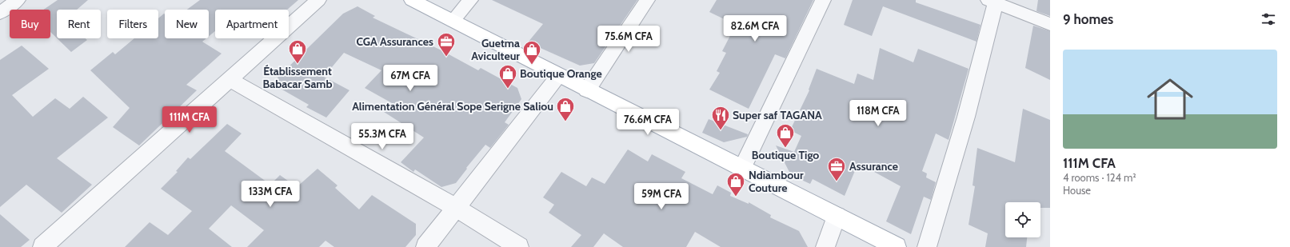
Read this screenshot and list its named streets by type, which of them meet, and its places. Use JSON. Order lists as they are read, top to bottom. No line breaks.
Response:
{"places":{"office":["CGA Assurances","Assurance"],"shop":["Établissement Babacar Samb","Guetma Aviculteur","Boutique Orange","Alimentation Général Sope Serigne Saliou","Boutique Tigo","Ndiambour Couture"],"restaurant":["Super saf TAGANA"]},"page":{"heading":"9 homes","chip":["Buy","Rent","Filters","New","Apartment"],"price":["82.6M CFA","75.6M CFA","67M CFA","118M CFA","111M CFA","76.6M CFA","55.3M CFA","133M CFA","59M CFA"],"list":[{"name":"111M CFA","note":"4 rooms · 124 m² · House"}]}}
